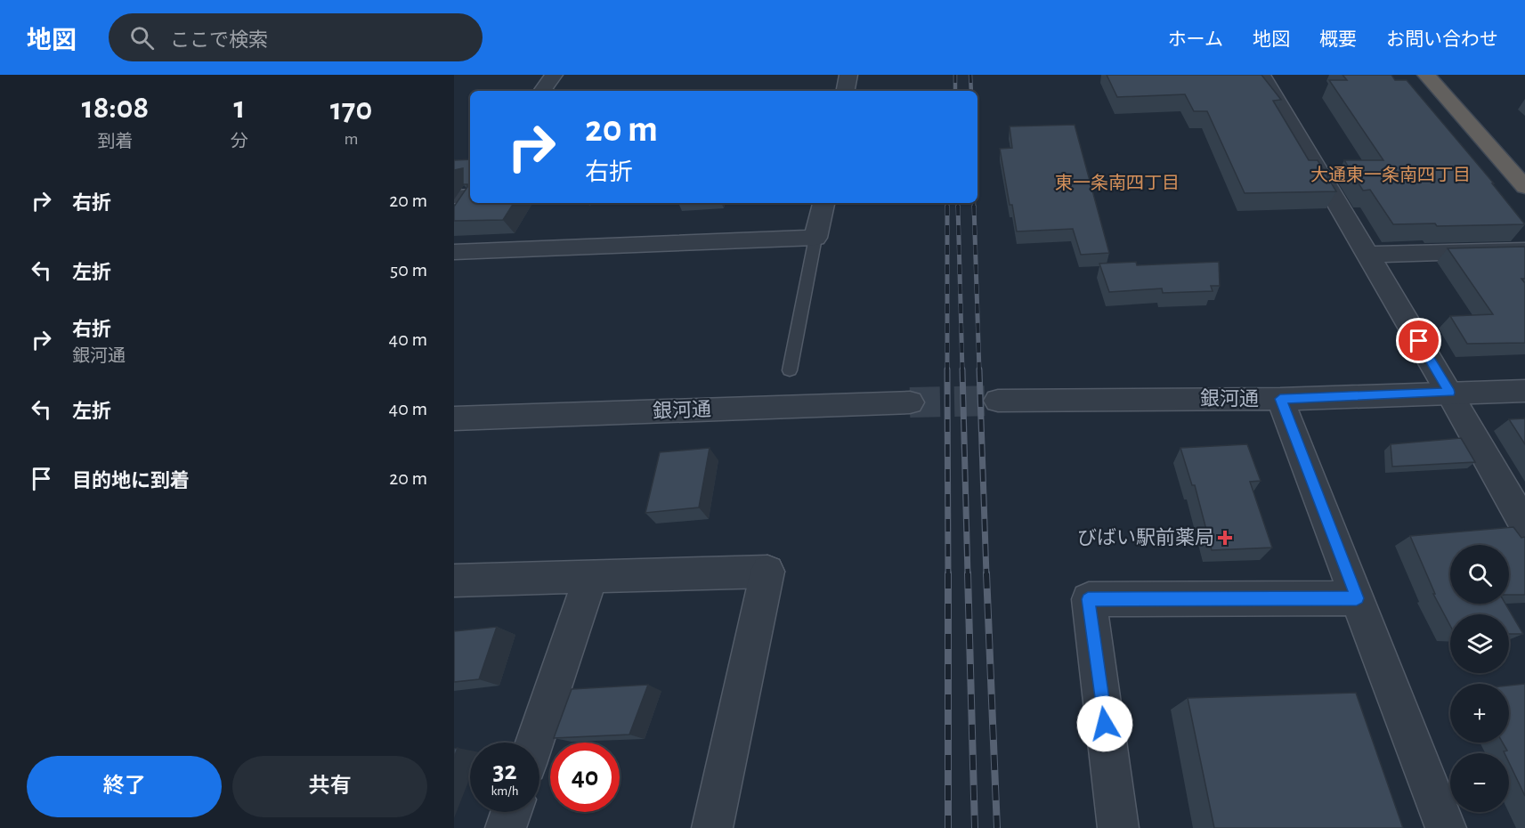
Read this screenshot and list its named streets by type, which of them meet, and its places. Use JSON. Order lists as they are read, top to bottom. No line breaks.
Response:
{"streets":{"street":["銀河通"]},"districts":["大通東一条南四丁目","東一条南四丁目"],"places":{"health":["びばい駅前薬局"]},"page":{"header":"地図","search":"ここで検索","nav":["ホーム","地図","概要","お問い合わせ"],"eta":["18:08","到着","1","分","170","m"],"turn":["20 m","右折"],"list":[{"name":"右折","value":"20 m"},{"name":"左折","value":"50 m"},{"name":"右折","note":"銀河通","value":"40 m"},{"name":"左折","value":"40 m"},{"name":"目的地に到着","value":"20 m"}],"map_buttons":["+","−"],"speed":"32 km/h","limit":"40","buttons":["終了","共有"]}}
